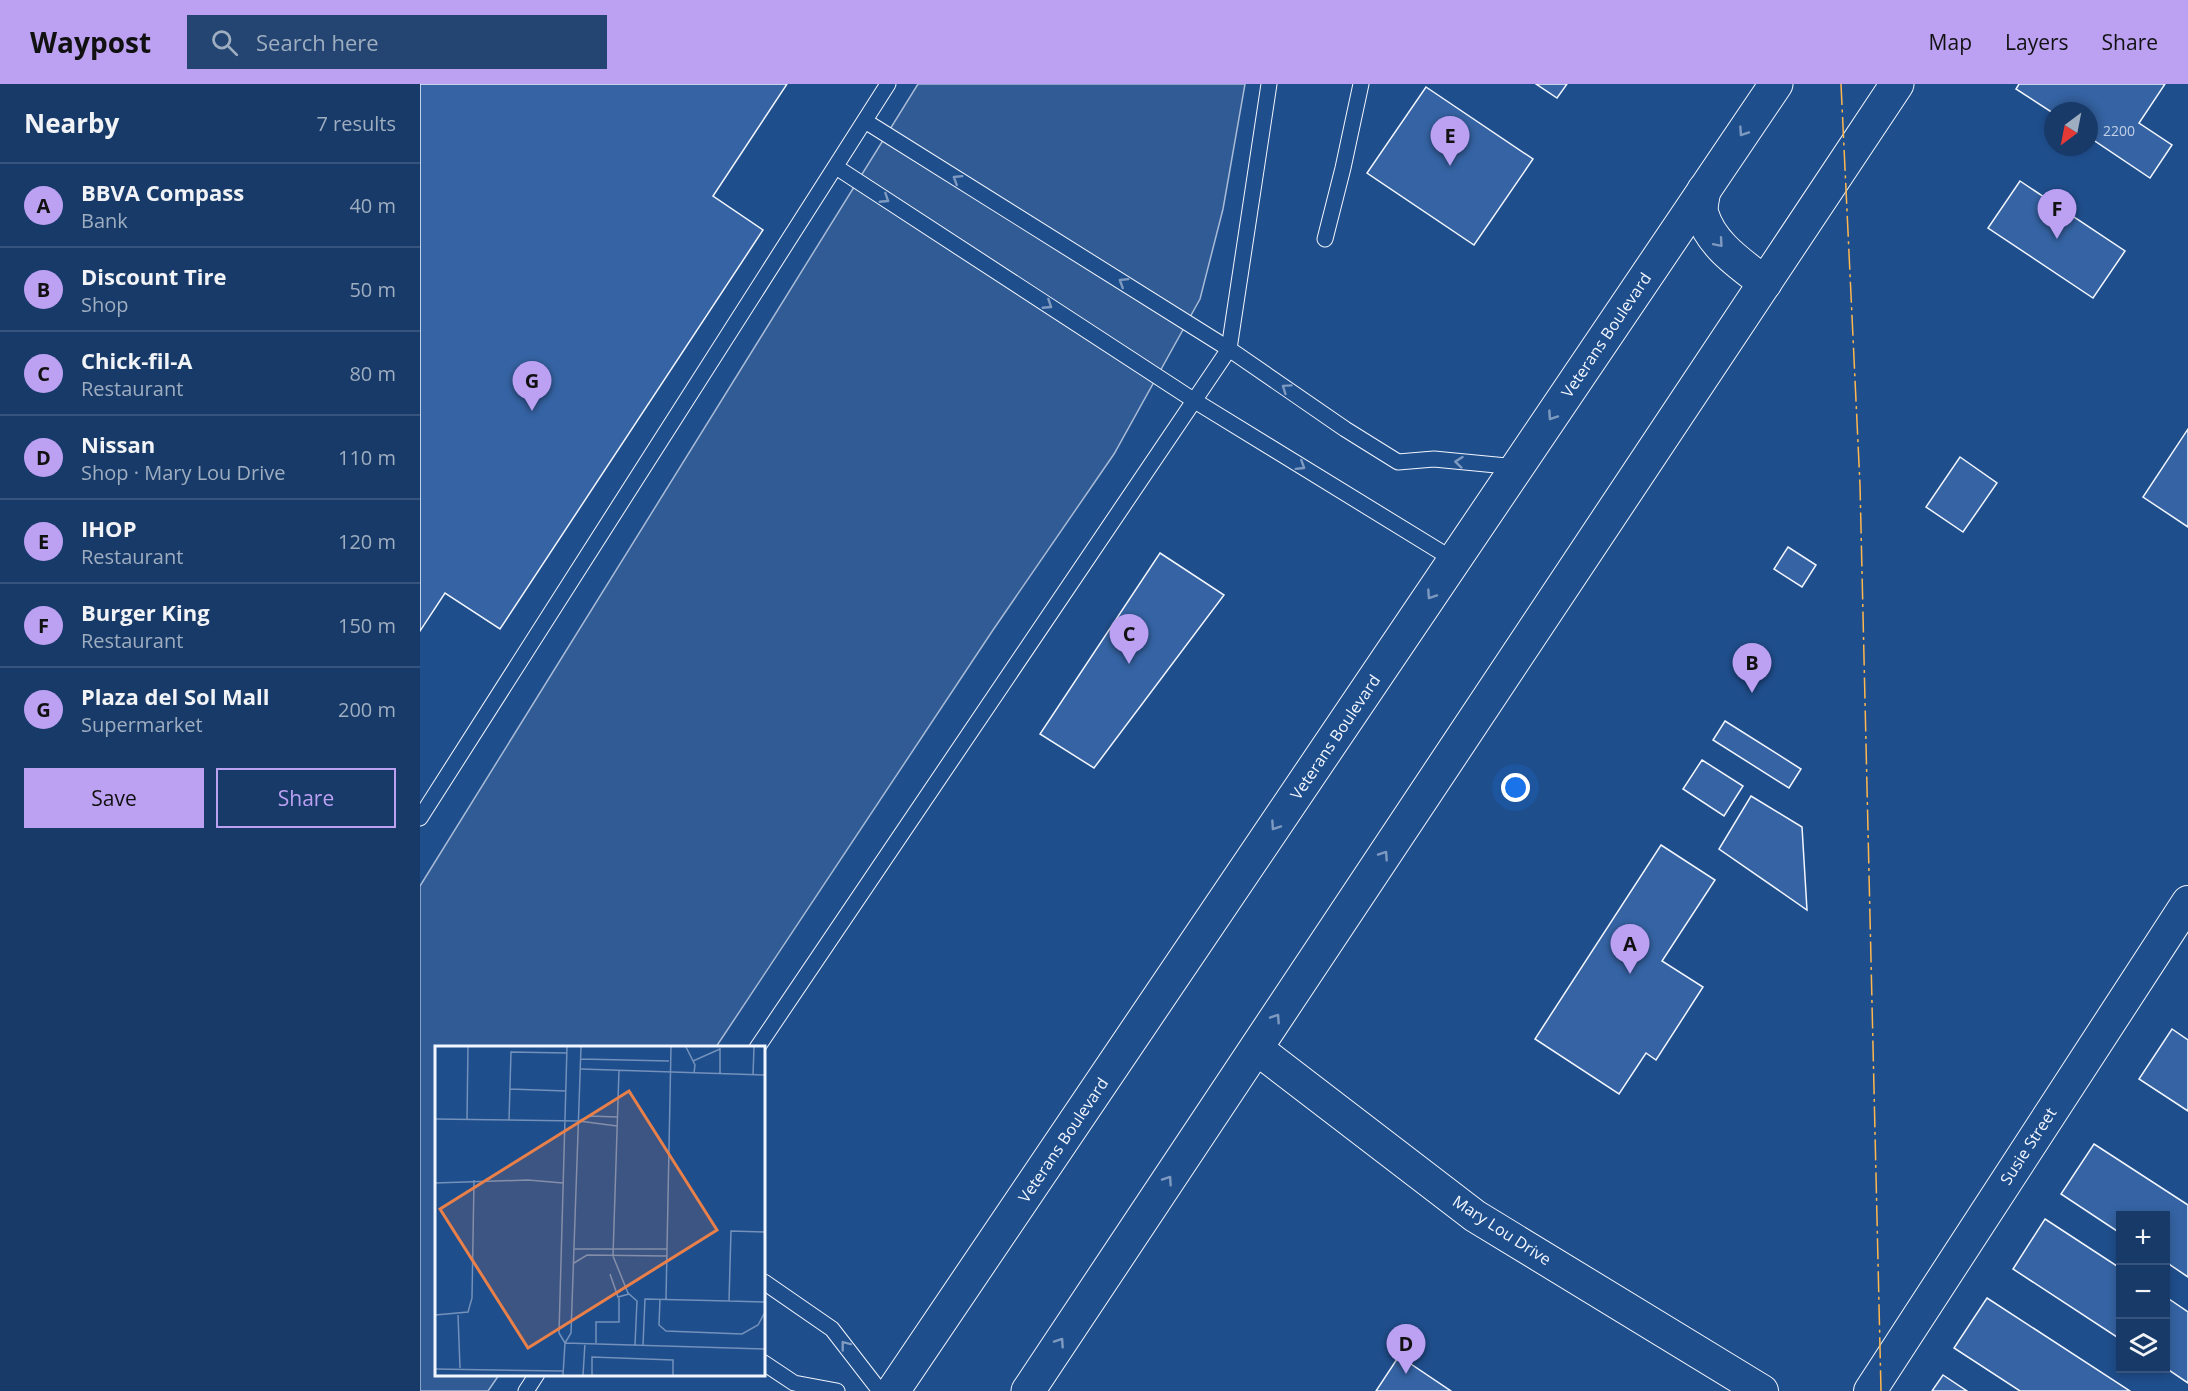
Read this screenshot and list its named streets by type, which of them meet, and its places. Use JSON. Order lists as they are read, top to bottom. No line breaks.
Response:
{"streets":{"main road":["Veterans Boulevard"],"street":["Susie Street","Mary Lou Drive"]},"house_numbers":["2200"],"north":"bottom left","page":{"header":"Waypost","search":"Search here","nav":["Map","Layers","Share"],"heading":["Nearby","7 results"],"pins":["E","F","G","C","B","A","D"],"list":[{"mark":"A","name":"BBVA Compass","note":"Bank","value":"40 m"},{"mark":"B","name":"Discount Tire","note":"Shop","value":"50 m"},{"mark":"C","name":"Chick-fil-A","note":"Restaurant","value":"80 m"},{"mark":"D","name":"Nissan","note":"Shop · Mary Lou Drive","value":"110 m"},{"mark":"E","name":"IHOP","note":"Restaurant","value":"120 m"},{"mark":"F","name":"Burger King","note":"Restaurant","value":"150 m"},{"mark":"G","name":"Plaza del Sol Mall","note":"Supermarket","value":"200 m"}],"buttons":["Save","Share"],"map_buttons":["+","−"]}}
